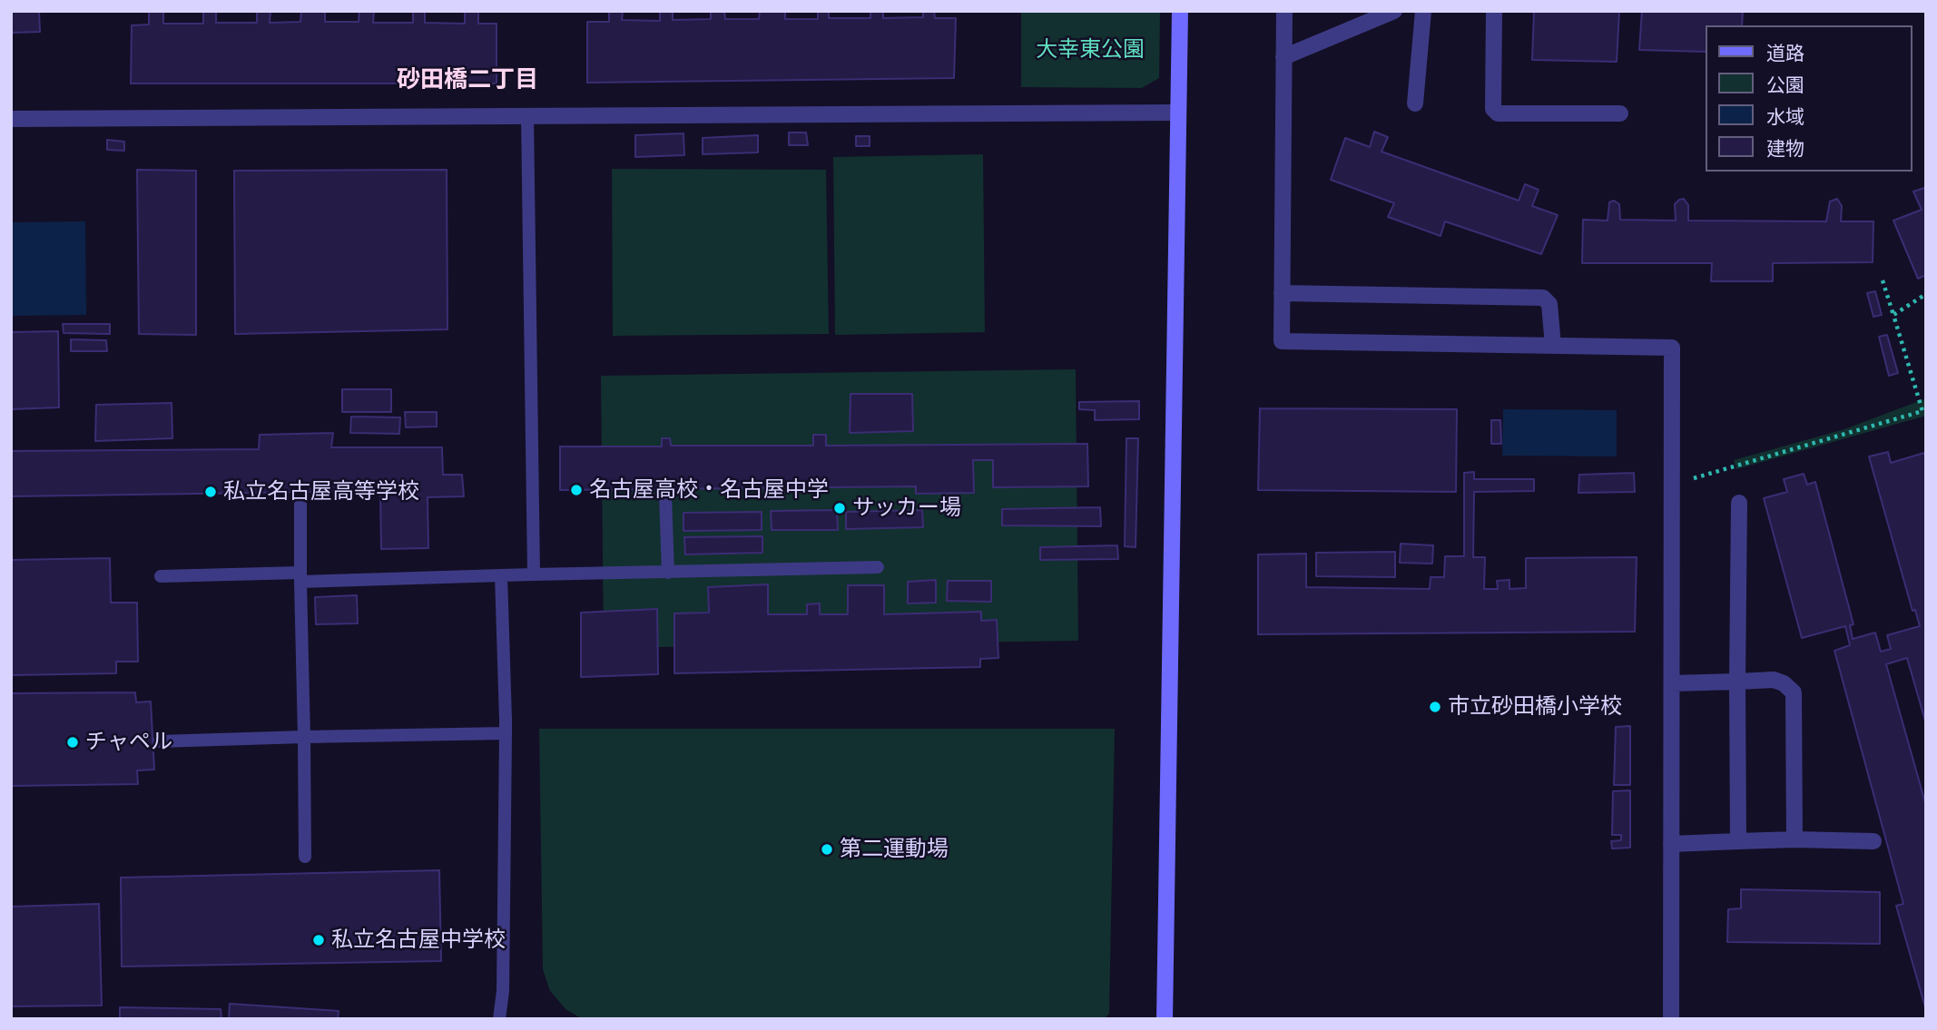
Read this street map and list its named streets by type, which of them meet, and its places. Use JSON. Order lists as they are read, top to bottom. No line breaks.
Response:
{"districts":["砂田橋二丁目"],"parks":["大幸東公園"],"places":["名古屋高校・名古屋中学","私立名古屋高等学校","サッカー場","市立砂田橋小学校","チャペル","第二運動場","私立名古屋中学校"],"legend":["道路","公園","水域","建物"]}
